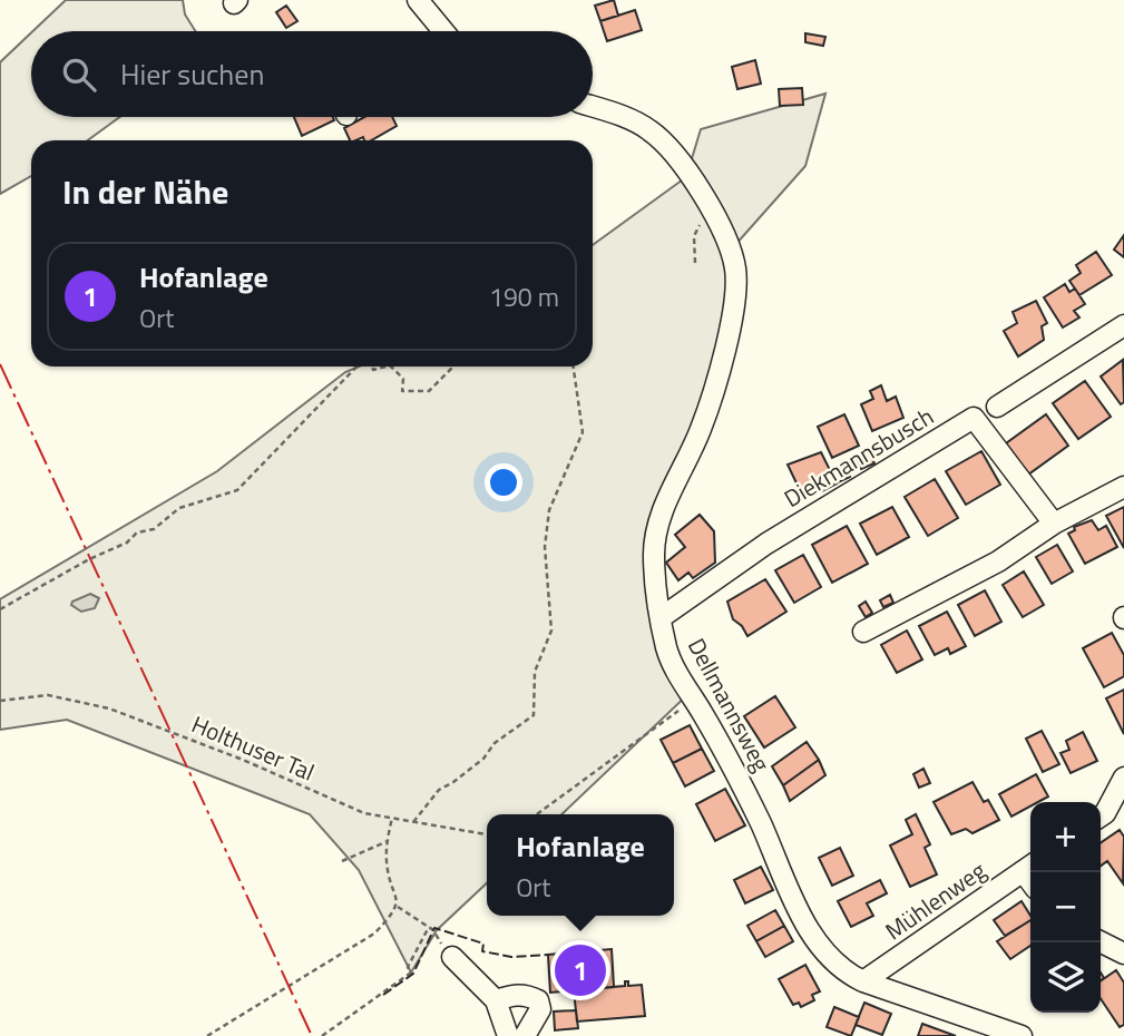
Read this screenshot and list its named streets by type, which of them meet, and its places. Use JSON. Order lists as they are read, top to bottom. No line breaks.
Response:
{"streets":{"street":["Diekmannsbusch","Dellmannsweg","Mühlenweg"],"path":["Holthuser Tal"]},"crossings":[["Diekmannsbusch","Dellmannsweg"],["Dellmannsweg","Mühlenweg"]],"page":{"search":"Hier suchen","heading":"In der Nähe","list":[{"mark":"1","name":"Hofanlage","note":"Ort","value":"190 m"}],"map_buttons":["+","−"],"popup":["Hofanlage","Ort"],"pins":"1"}}
